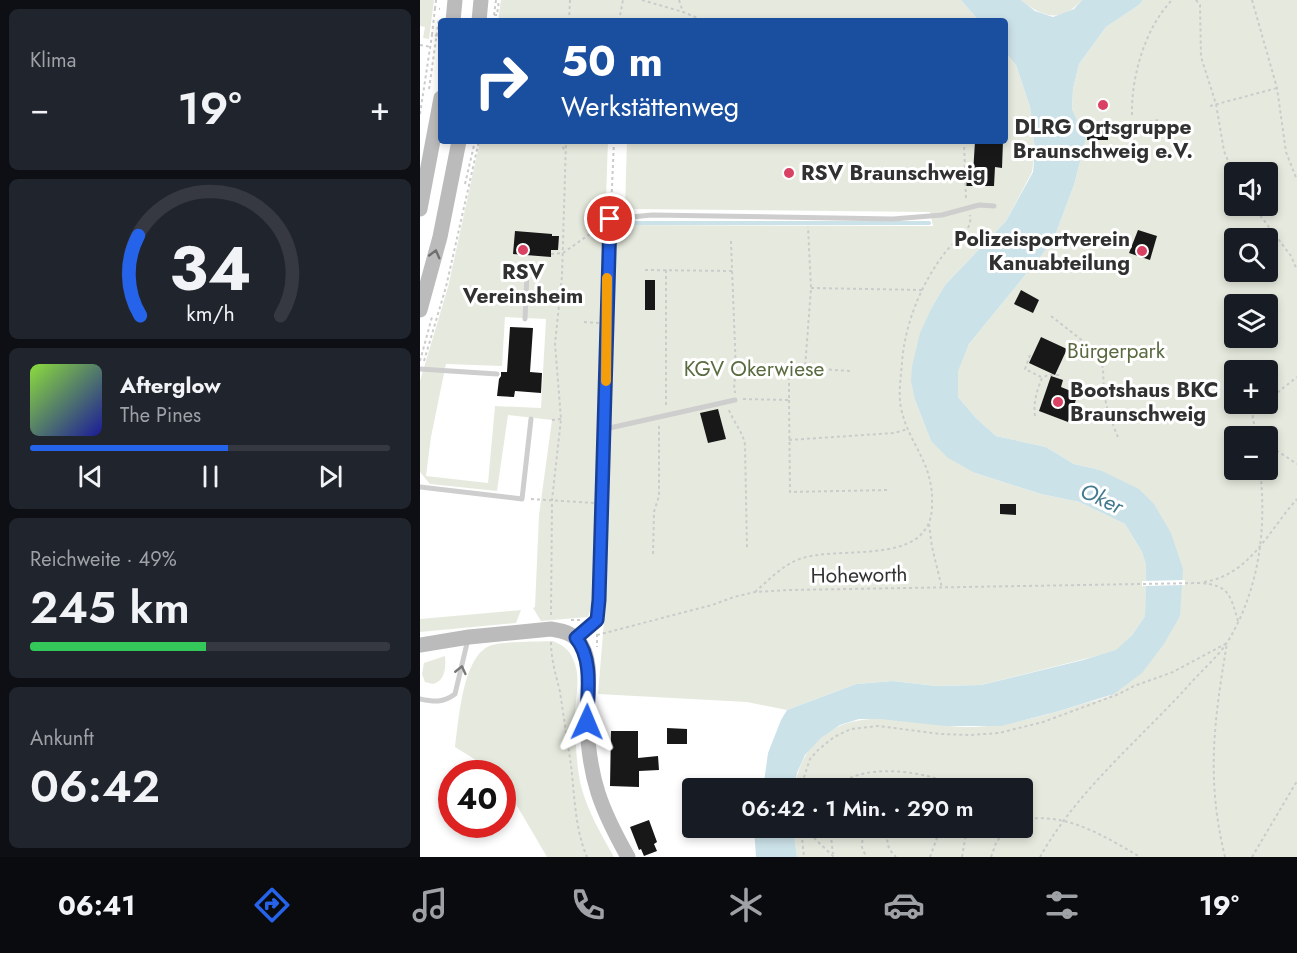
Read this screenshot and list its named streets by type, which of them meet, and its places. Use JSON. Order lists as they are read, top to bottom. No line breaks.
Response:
{"streets":{"path":["Hoheworth"]},"water":["Oker"],"parks":["Bürgerpark","KGV Okerwiese"],"places":["DLRG Ortsgruppe Braunschweig e.V.","RSV Braunschweig","RSV Vereinsheim","Polizeisportverein Kanuabteilung","Bootshaus BKC Braunschweig"],"page":{"tile":["Klima",["Reichweite · 49%","245 km"],["Ankunft","06:42"]],"turn":["50 m","Werkstättenweg"],"heat":["−","19°","+"],"map_buttons":["+","−"],"song":["Afterglow","The Pines"],"limit":"40","trip":"06:42 · 1 Min. · 290 m","tabs":["06:41","19°"],"gauge":["34","km/h"]}}
